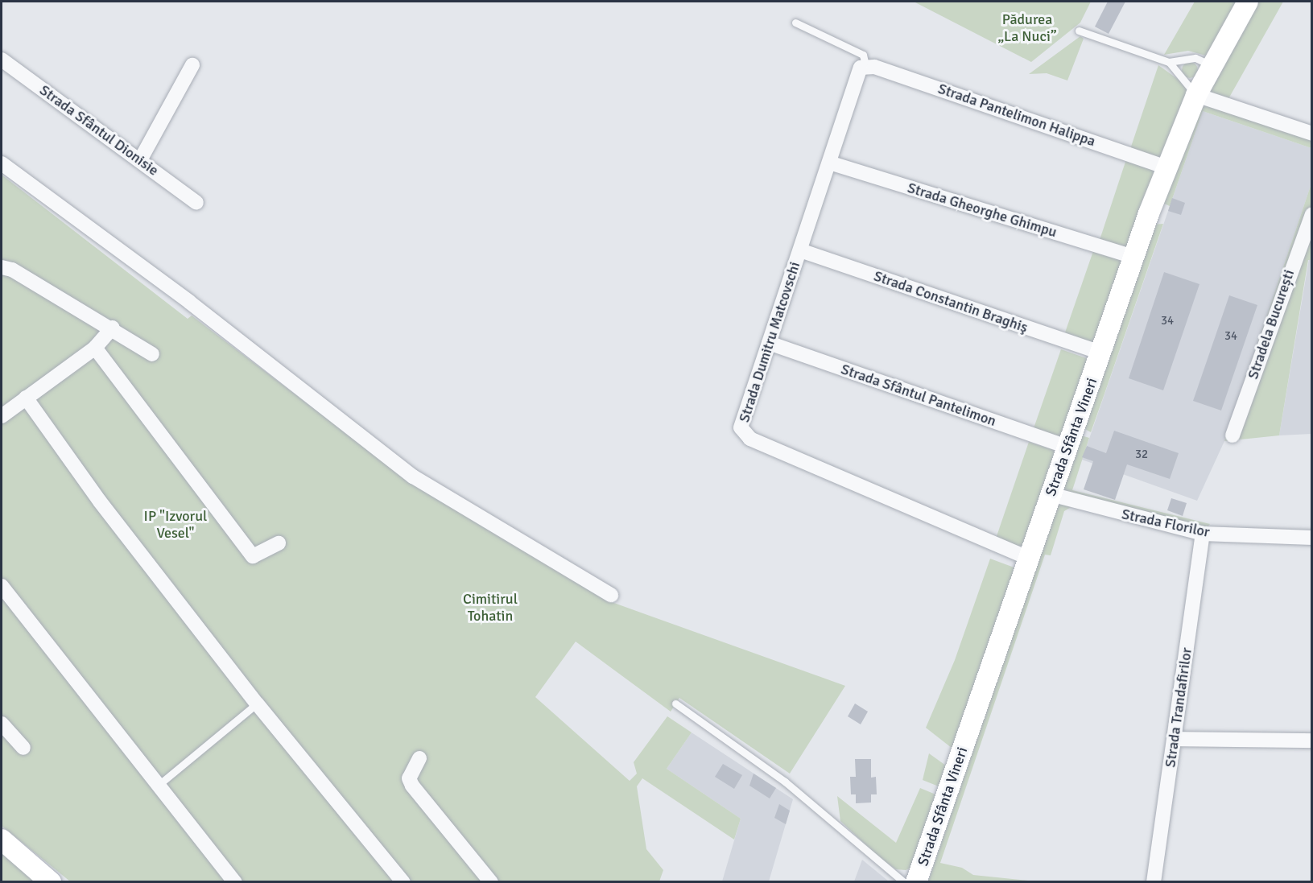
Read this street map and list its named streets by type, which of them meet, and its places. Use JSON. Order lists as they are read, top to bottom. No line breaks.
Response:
{"streets":{"street":["Strada Pantelimon Halippa","Strada Sfântul Dionisie","Strada Gheorghe Ghimpu","Strada Constantin Braghiş","Stradela București","Strada Dumitru Matcovschi","Strada Sfântul Pantelimon","Strada Sfânta Vineri","Strada Florilor","Strada Trandafirilor"]},"crossings":[["Strada Pantelimon Halippa","Strada Dumitru Matcovschi"],["Strada Pantelimon Halippa","Strada Sfânta Vineri"],["Strada Gheorghe Ghimpu","Strada Dumitru Matcovschi"],["Strada Gheorghe Ghimpu","Strada Sfânta Vineri"],["Strada Constantin Braghiş","Strada Dumitru Matcovschi"],["Strada Constantin Braghiş","Strada Sfânta Vineri"],["Strada Dumitru Matcovschi","Strada Sfântul Pantelimon"],["Strada Dumitru Matcovschi","Strada Sfânta Vineri"],["Strada Sfântul Pantelimon","Strada Sfânta Vineri"],["Strada Sfânta Vineri","Strada Florilor"],["Strada Florilor","Strada Trandafirilor"]],"parks":["Pădurea „La Nuci”","IP \"Izvorul Vesel\"","Cimitirul Tohatin"],"house_numbers":["34","34","32"]}
